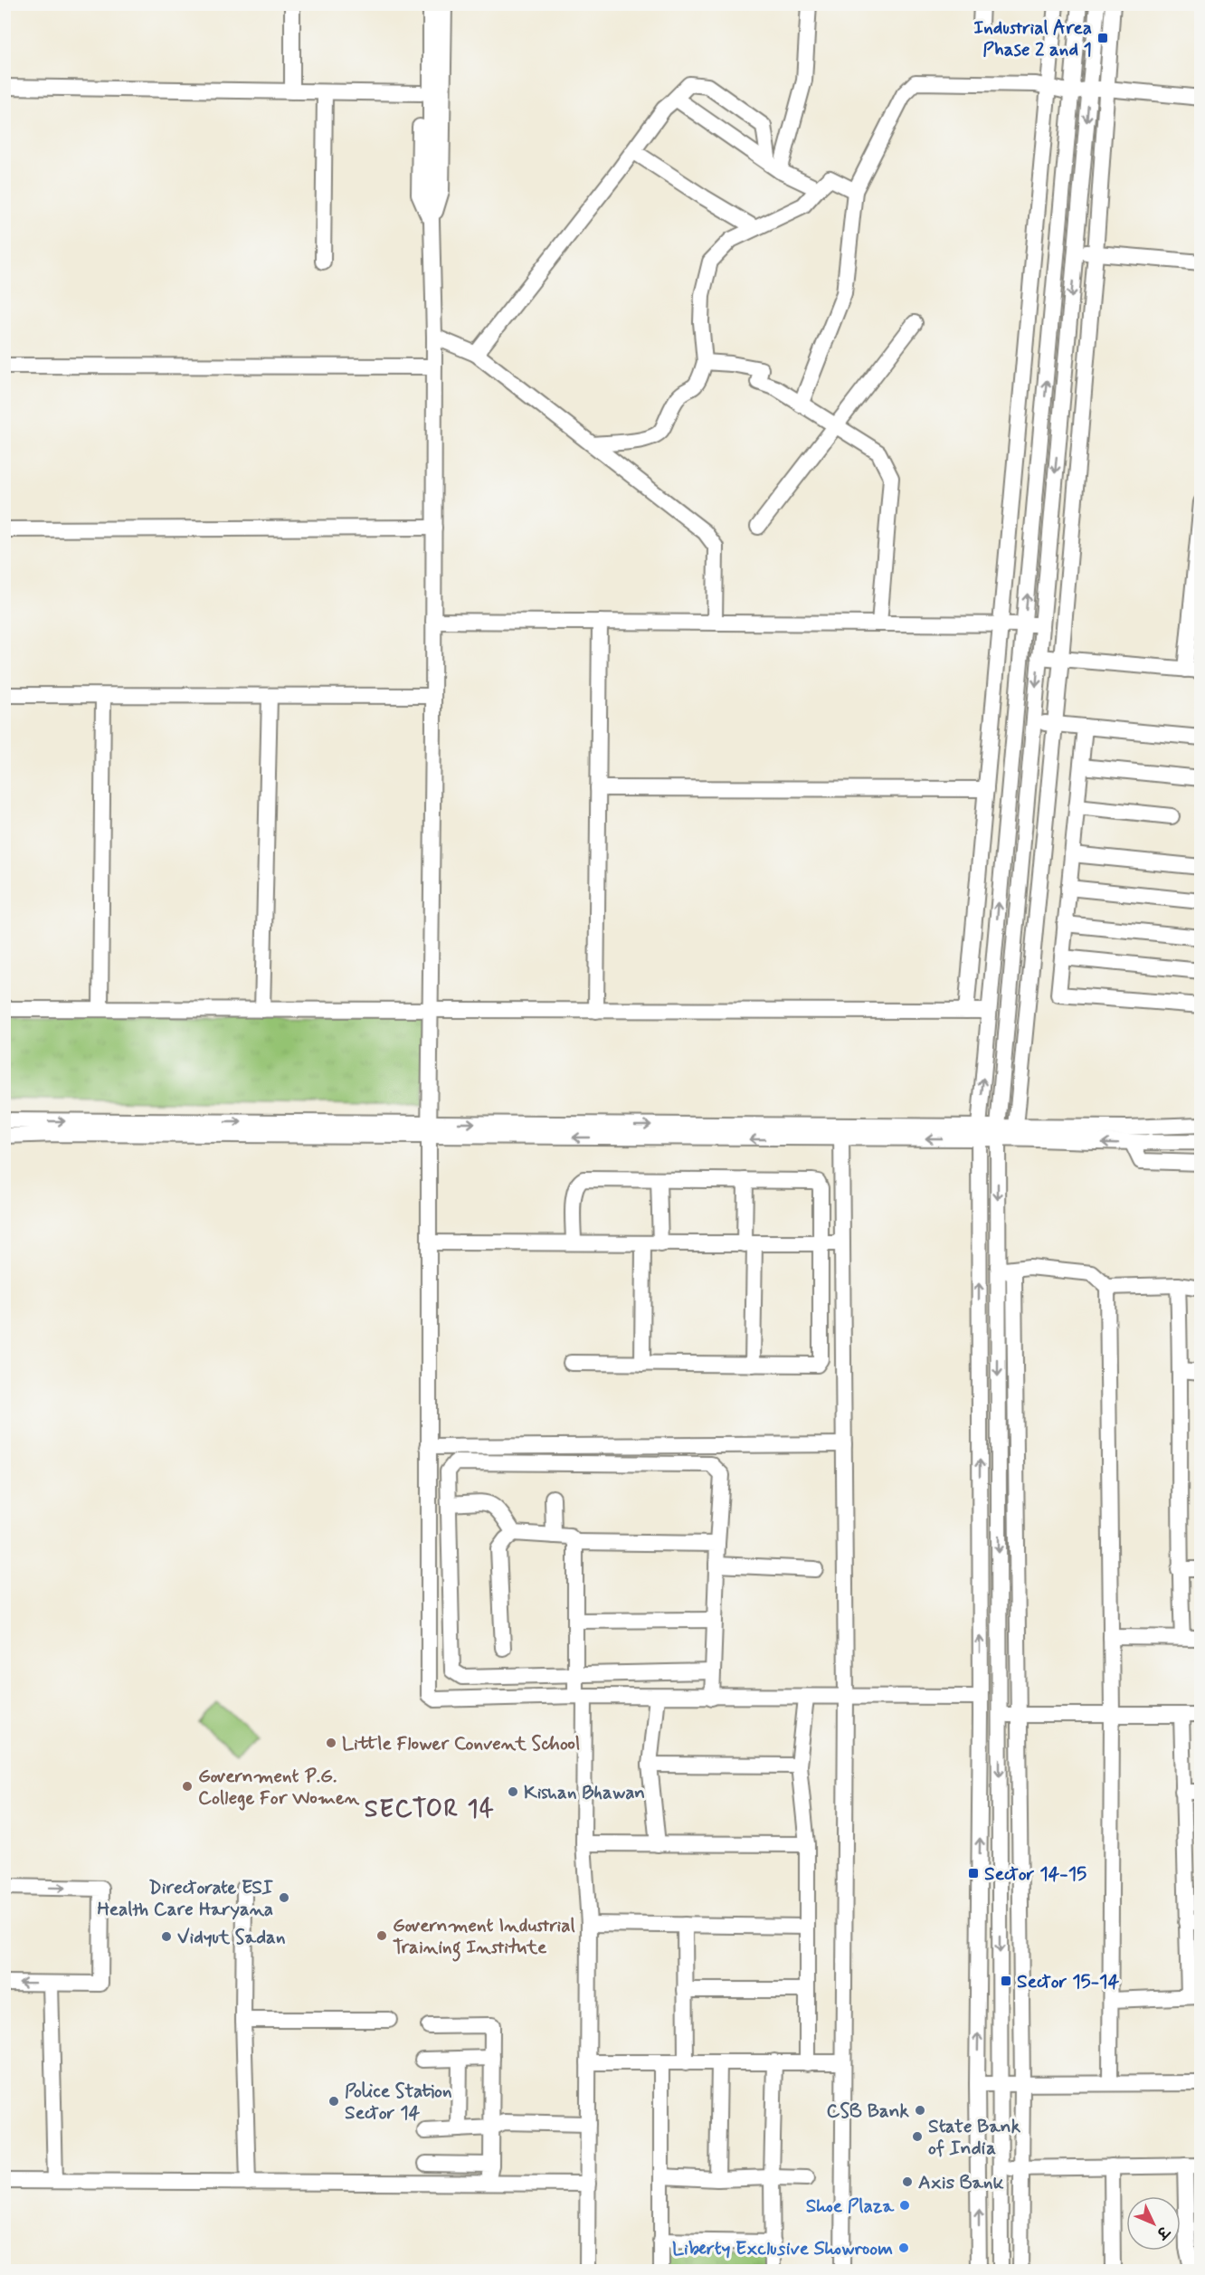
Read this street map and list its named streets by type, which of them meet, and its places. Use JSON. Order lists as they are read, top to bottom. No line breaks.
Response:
{"districts":["SECTOR 14"],"places":{"transit":["Industrial Area Phase 2 and 1","Sector 14-15","Sector 15-14"],"other":["Little Flower Convent School","Government P.G. College For Women","Kishan Bhawan","Directorate ESI Health Care Haryana","Government Industrial Training Institute","Vidyut Sadan","Police Station Sector 14","CSB Bank","State Bank of India","Axis Bank","Shoe Plaza","Liberty Exclusive Showroom"]},"north":"bottom right"}
